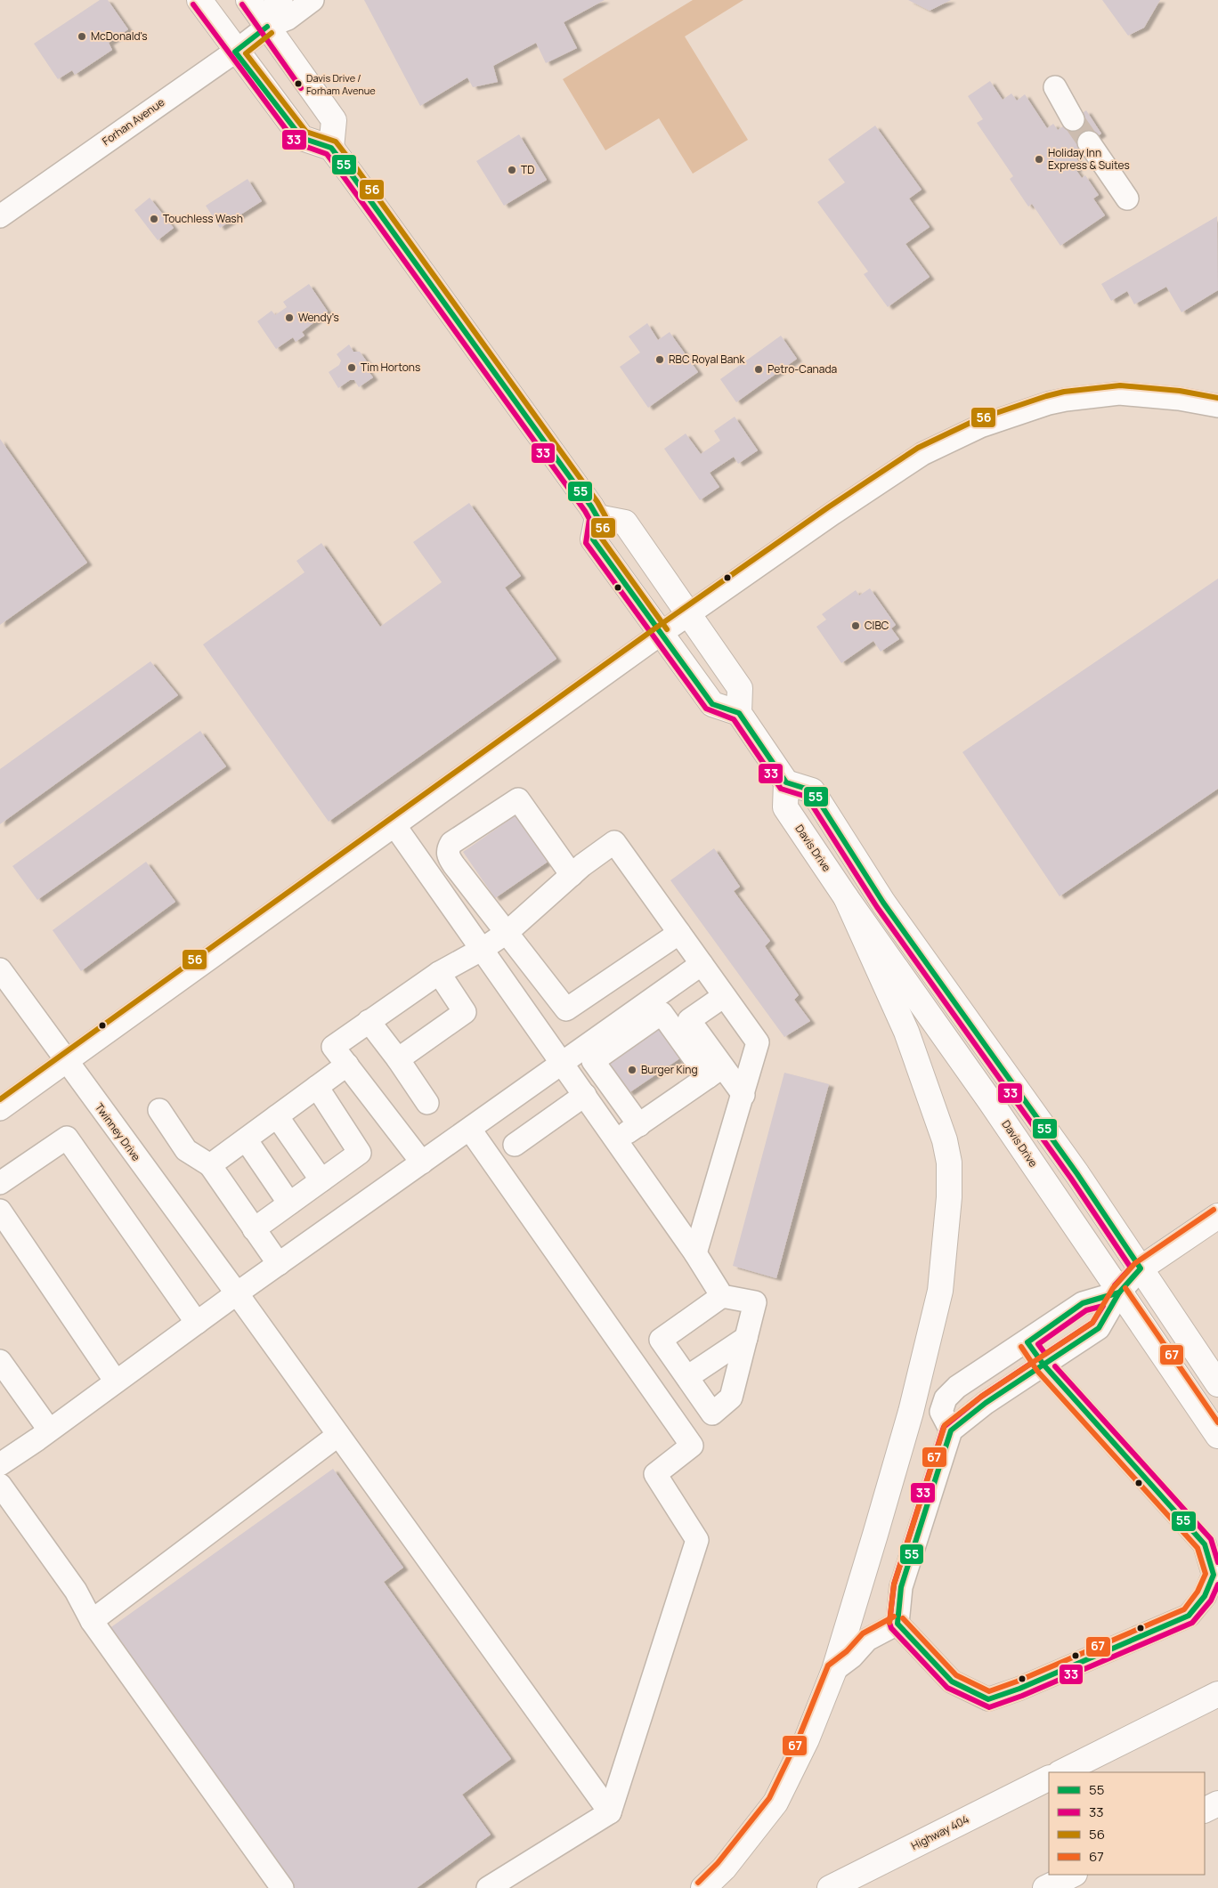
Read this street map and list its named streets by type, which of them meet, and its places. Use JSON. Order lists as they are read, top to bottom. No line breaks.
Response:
{"streets":{"main road":["Davis Drive","Highway 404"],"street":["Forhan Avenue","Twinney Drive"]},"places":["McDonald's","Davis Drive / Forham Avenue","Holiday Inn Express & Suites","TD","Touchless Wash","Wendy's","RBC Royal Bank","Tim Hortons","Petro-Canada","CIBC","Burger King"],"lines":["transit line 33","transit line 55","transit line 56","transit line 67"],"legend":["55","33","56","67"]}
